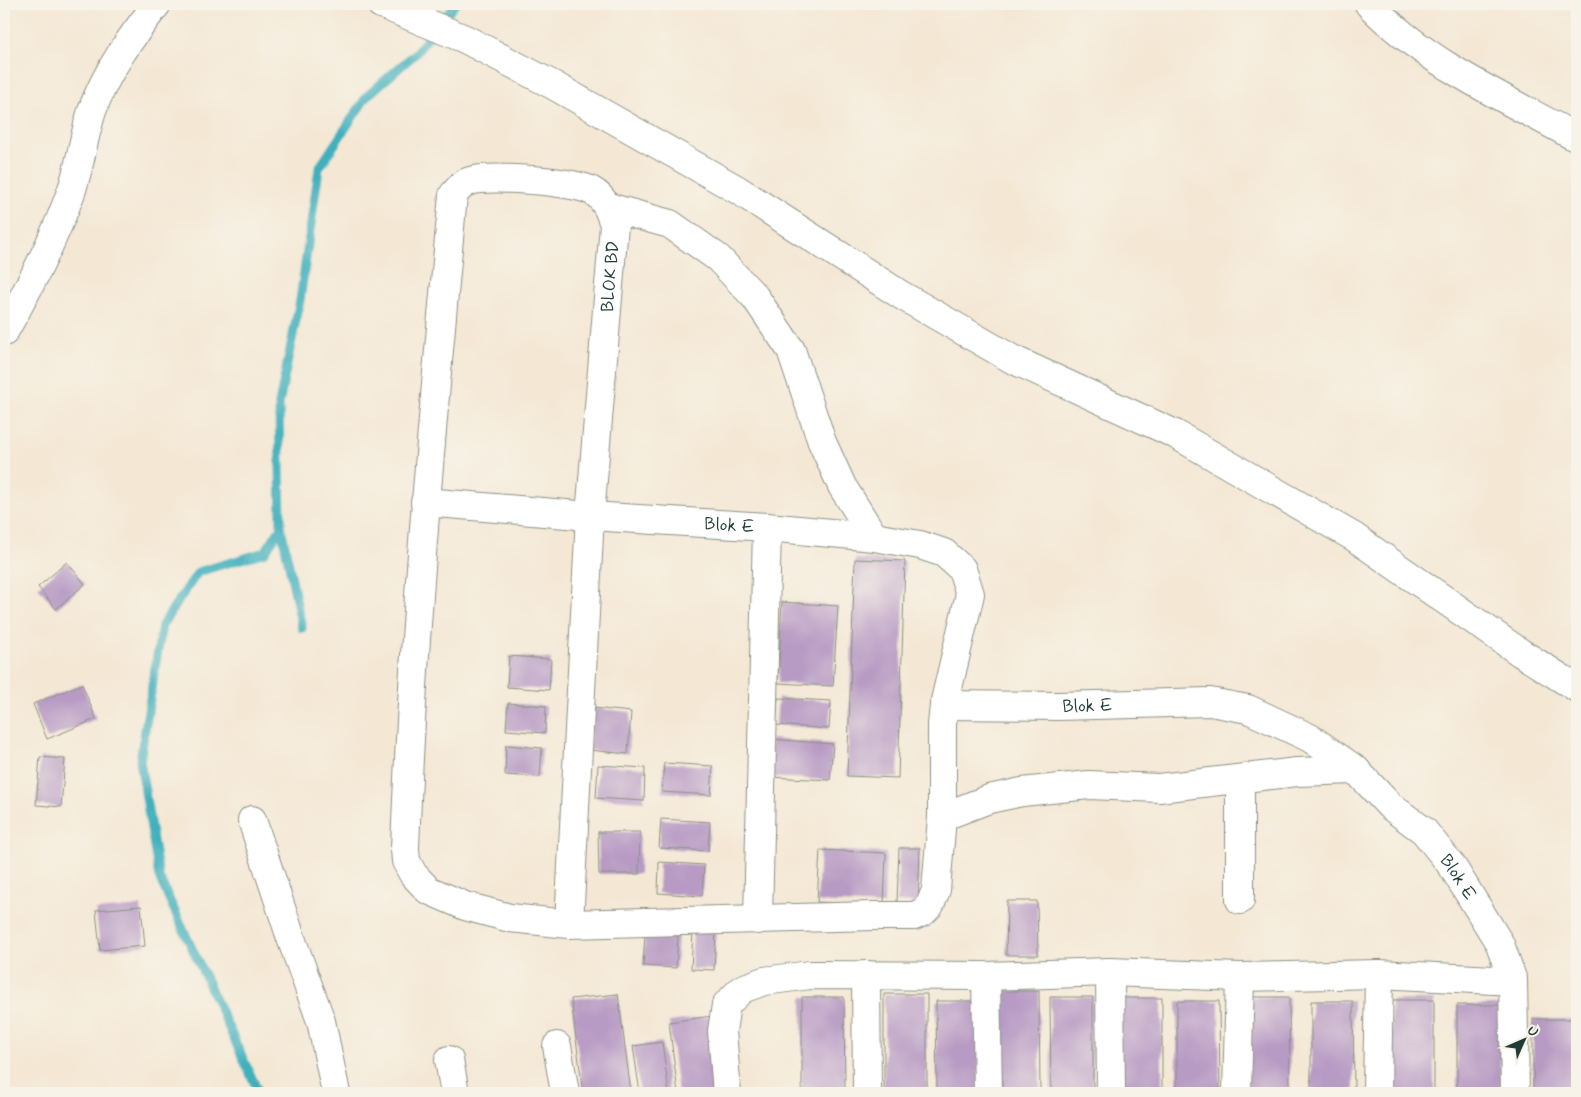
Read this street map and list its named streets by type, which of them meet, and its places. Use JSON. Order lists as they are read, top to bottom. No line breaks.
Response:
{"streets":{"street":["BLOK BD","Blok E"]},"crossings":[["BLOK BD","Blok E"]],"north":"top right"}
